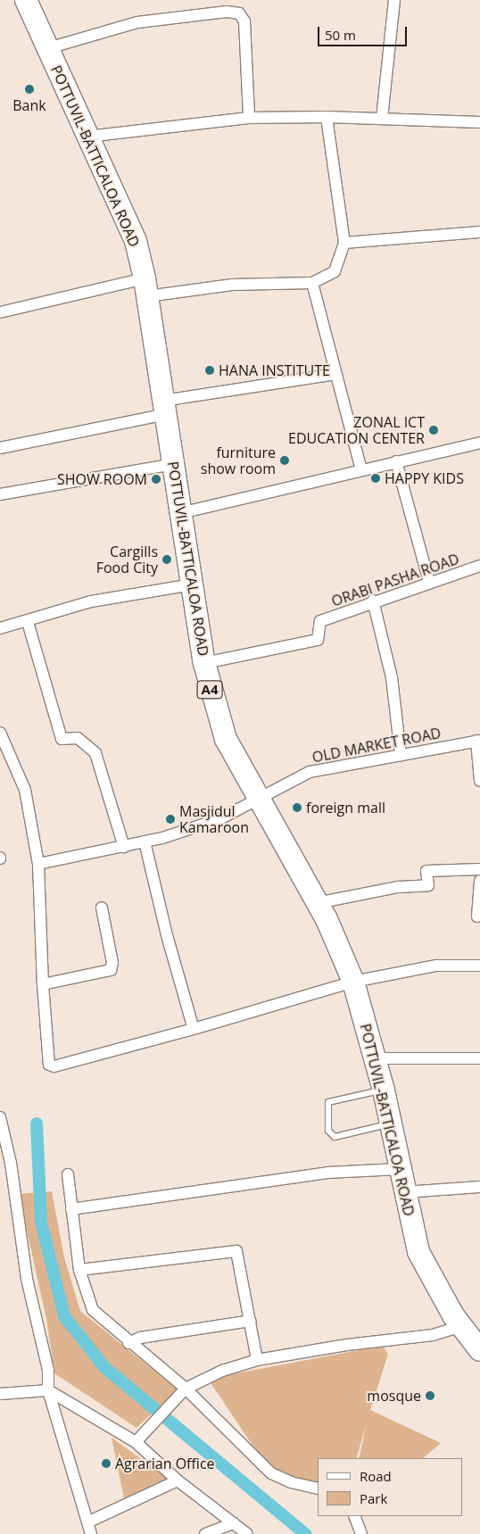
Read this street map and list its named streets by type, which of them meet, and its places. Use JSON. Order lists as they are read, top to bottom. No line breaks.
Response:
{"streets":{"highway":["POTTUVIL-BATTICALOA ROAD","A4"],"street":["ORABI PASHA ROAD","OLD MARKET ROAD"]},"crossings":[["POTTUVIL-BATTICALOA ROAD","ORABI PASHA ROAD"],["POTTUVIL-BATTICALOA ROAD","OLD MARKET ROAD"]],"places":["Bank","HANA INSTITUTE","ZONAL ICT EDUCATION CENTER","furniture show room","HAPPY KIDS","SHOW ROOM","Cargills Food City","foreign mall","Masjidul Kamaroon","mosque","Agrarian Office"],"legend":["Road","Park"],"scale_bar":"50 m"}
